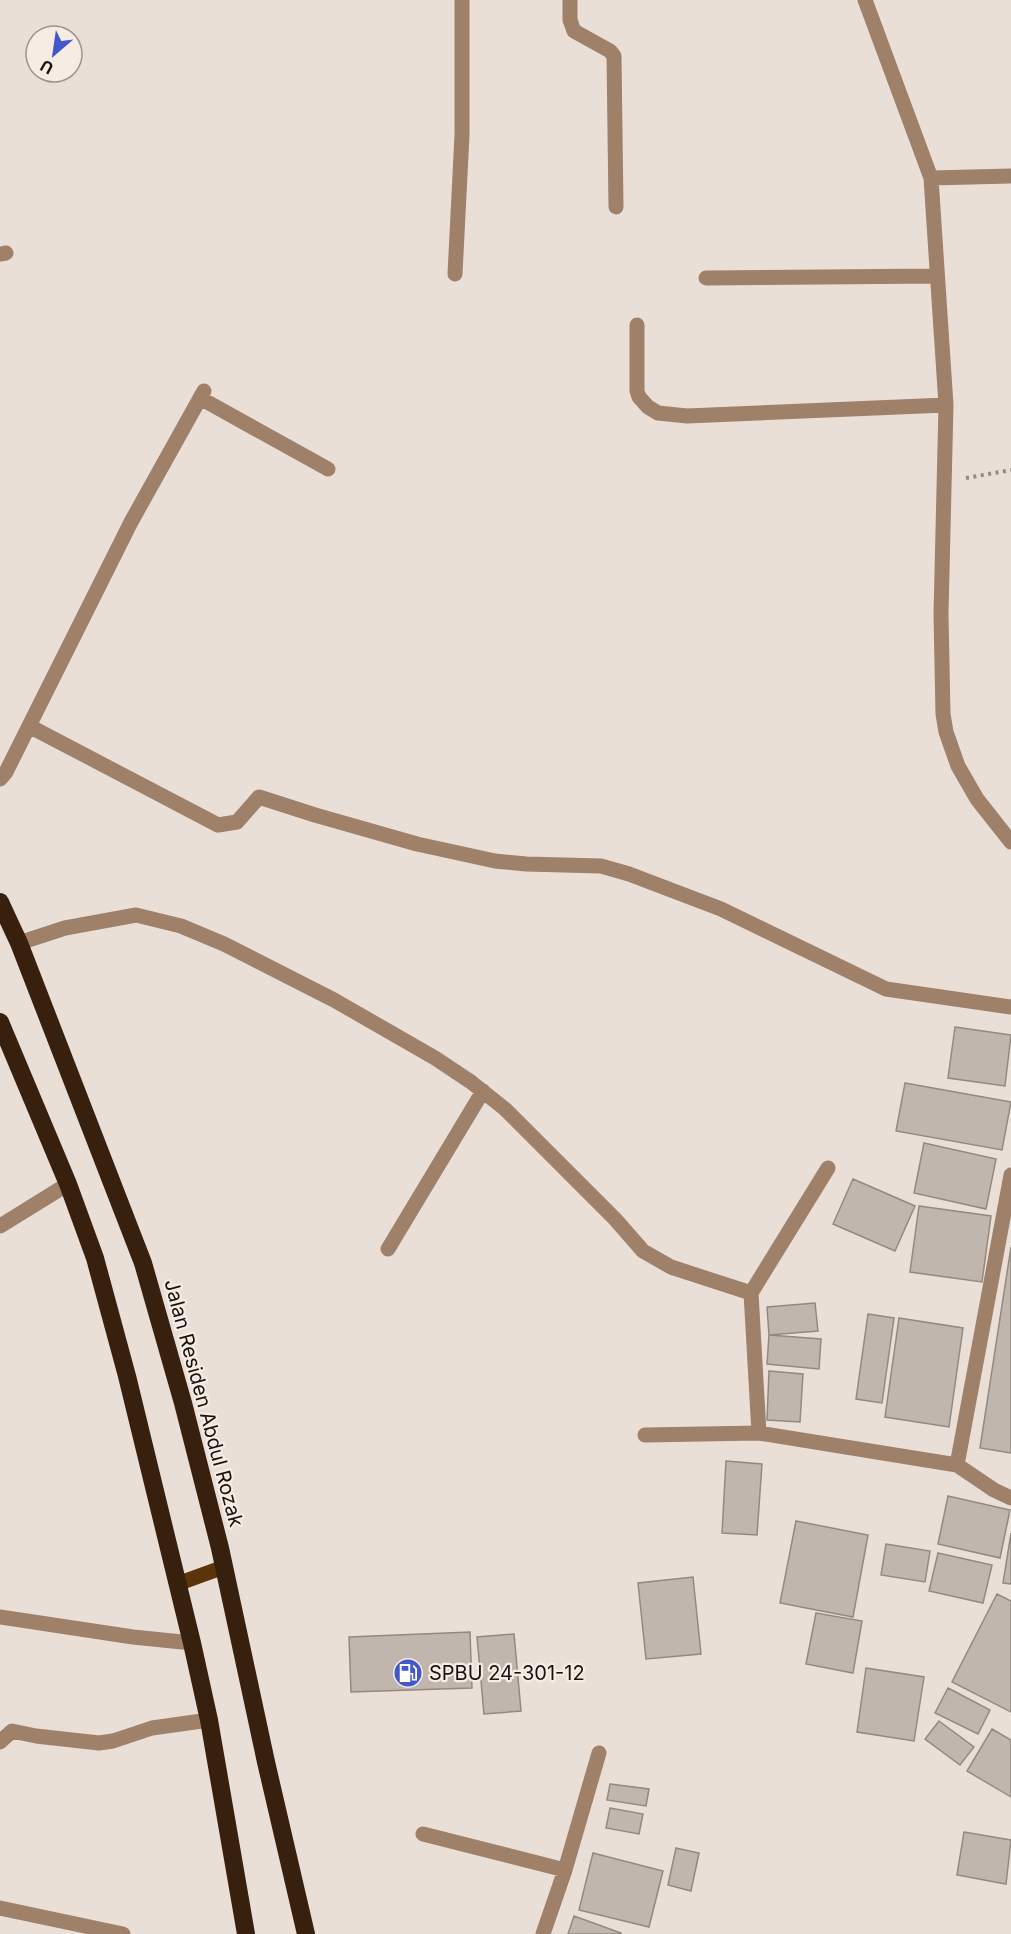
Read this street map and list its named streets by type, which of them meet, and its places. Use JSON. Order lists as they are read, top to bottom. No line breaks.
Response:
{"streets":{"highway":["Jalan Residen Abdul Rozak"]},"places":{"fuel station":["SPBU 24-301-12"]},"north":"bottom left"}
